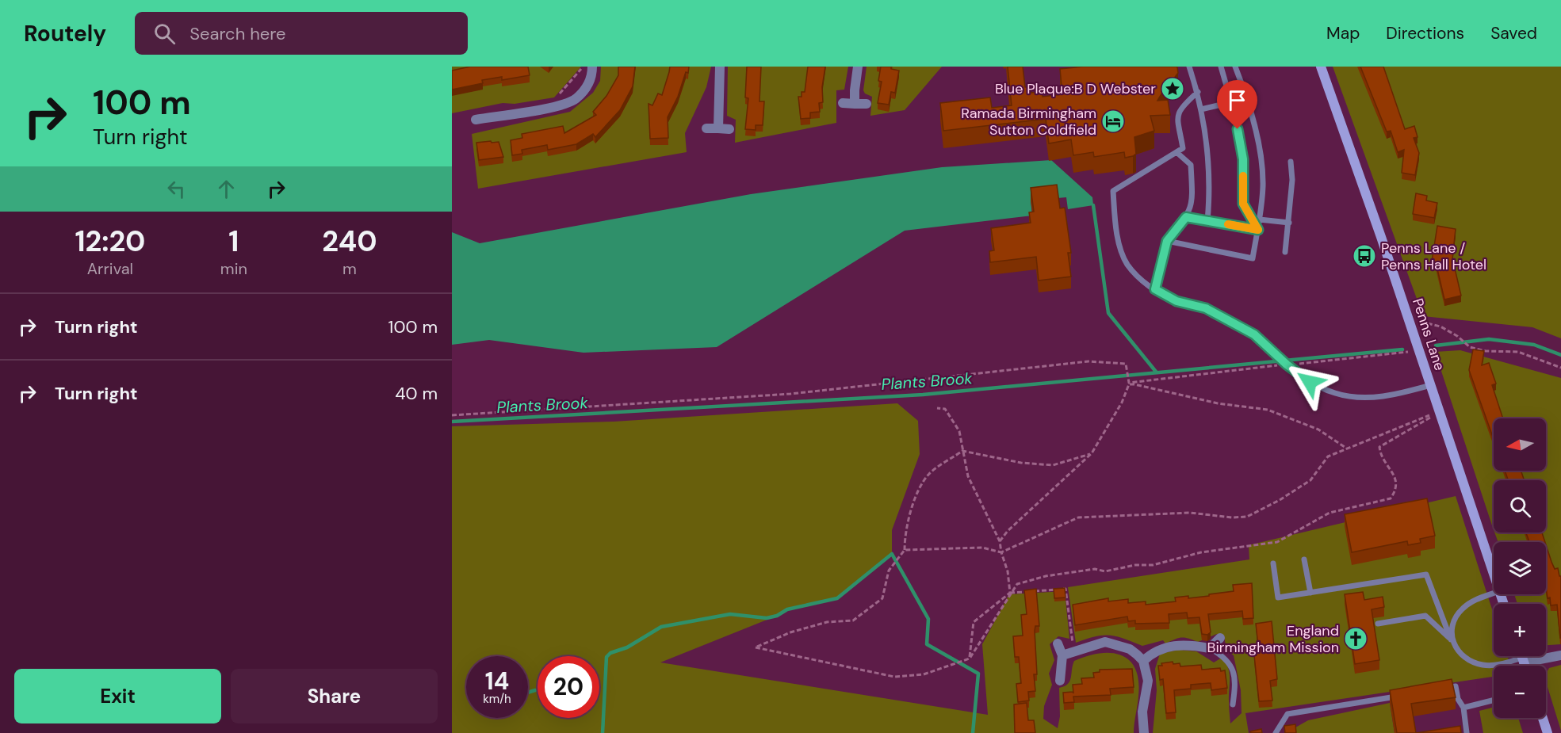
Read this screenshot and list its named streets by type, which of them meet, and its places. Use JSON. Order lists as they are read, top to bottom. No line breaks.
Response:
{"streets":{"main road":["Penns Lane"]},"water":["Plants Brook"],"places":{"place":["Blue Plaque:B D Webster"],"hotel":["Ramada Birmingham Sutton Coldfield"],"bus stop":["Penns Lane / Penns Hall Hotel"],"church":["England Birmingham Mission"]},"north":"left","page":{"header":"Routely","search":"Search here","nav":["Map","Directions","Saved"],"turn":["100 m","Turn right"],"eta":["12:20","Arrival","1","min","240","m"],"list":[{"name":"Turn right","value":"100 m"},{"name":"Turn right","value":"40 m"}],"map_buttons":["+","−"],"speed":"14 km/h","limit":"20","buttons":["Exit","Share"]}}
